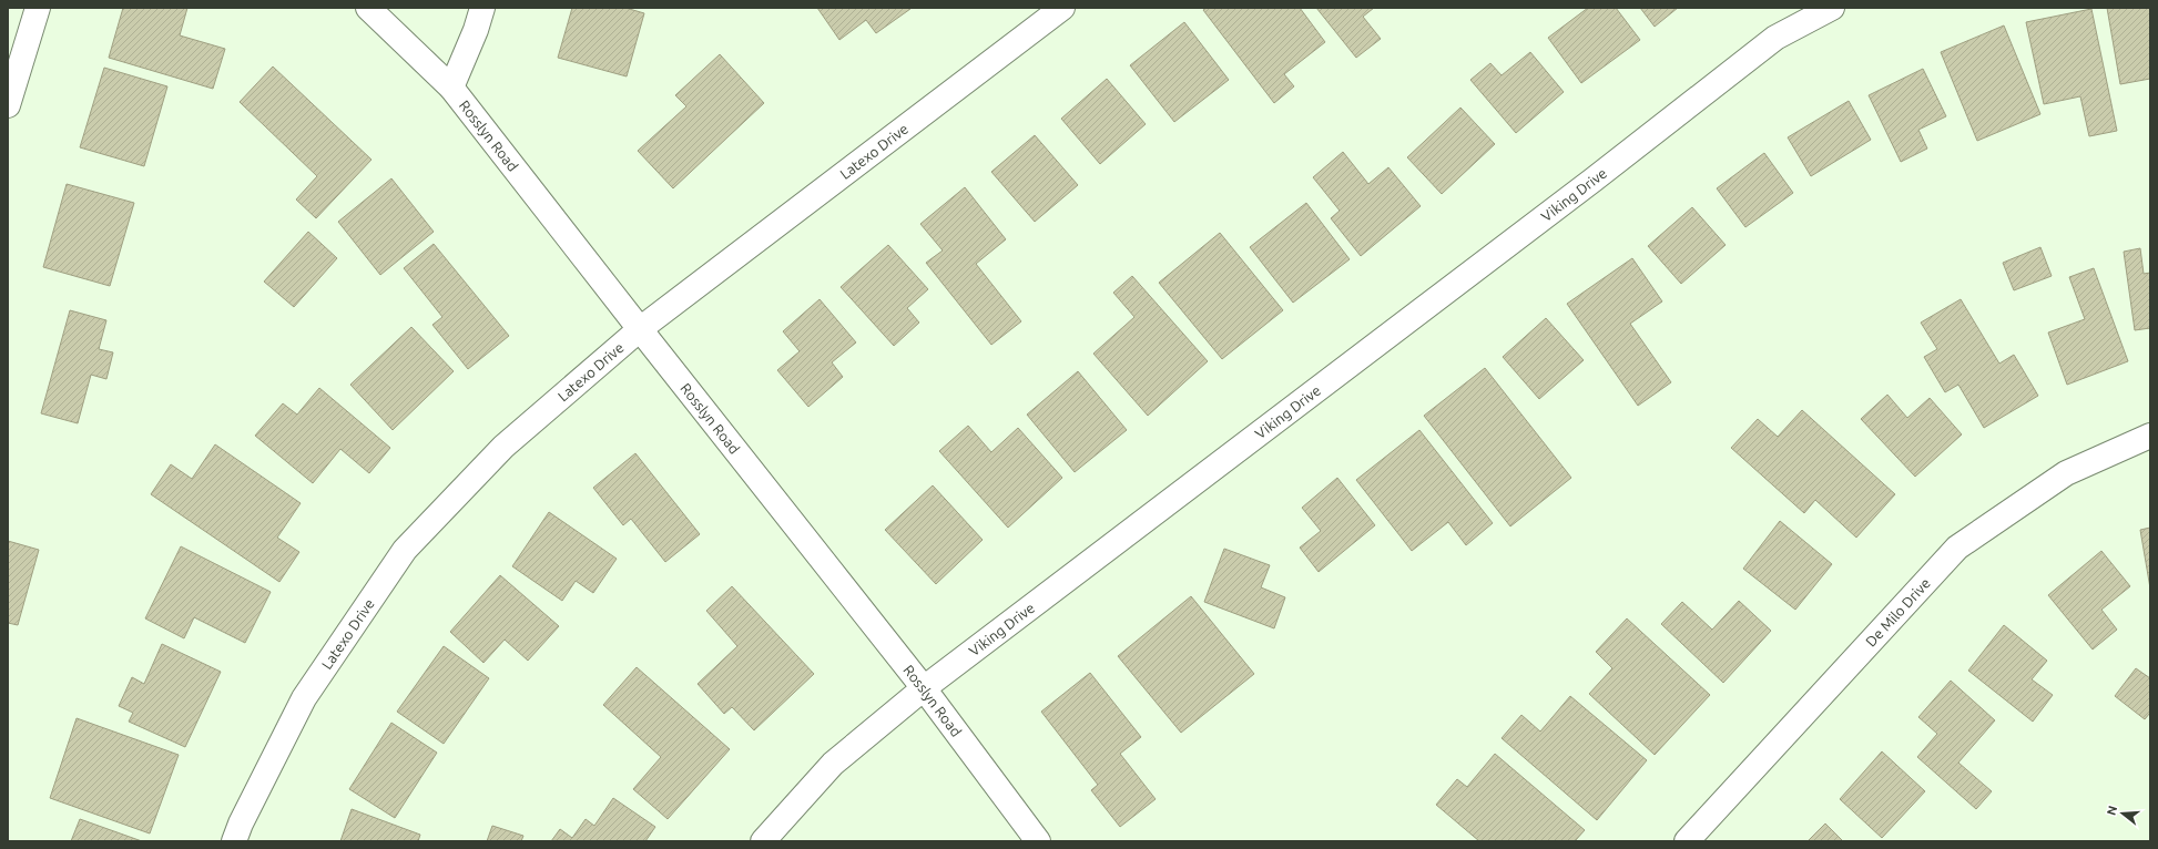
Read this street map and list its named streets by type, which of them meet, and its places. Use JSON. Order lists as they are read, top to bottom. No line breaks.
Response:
{"streets":{"street":["Rosslyn Road","Latexo Drive","Viking Drive","De Milo Drive"]},"crossings":[["Rosslyn Road","Latexo Drive"],["Rosslyn Road","Viking Drive"]],"north":"left"}
